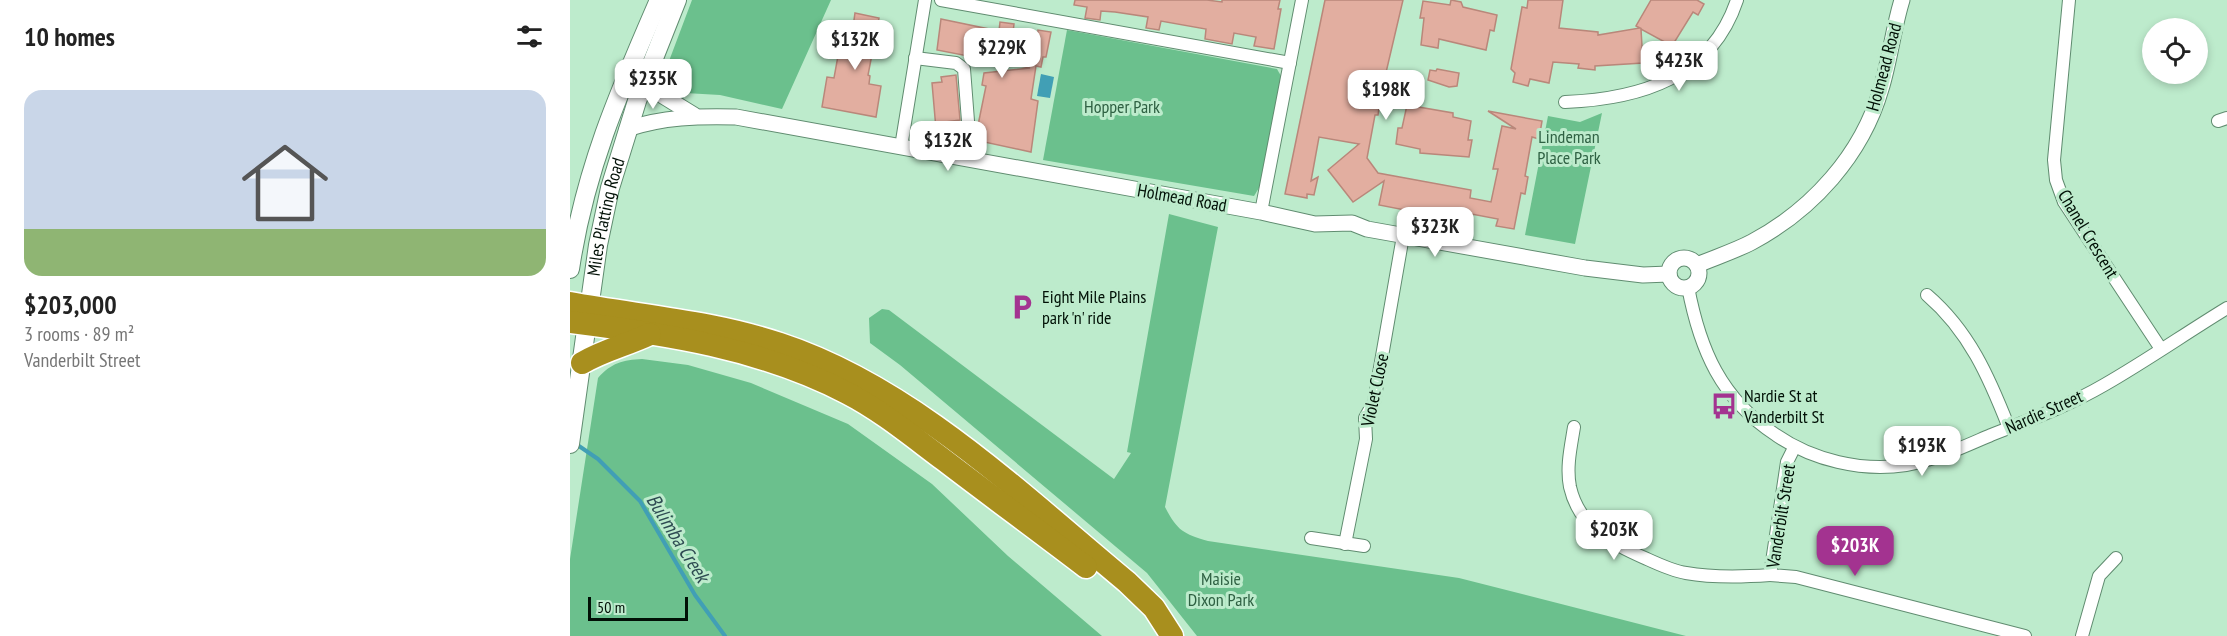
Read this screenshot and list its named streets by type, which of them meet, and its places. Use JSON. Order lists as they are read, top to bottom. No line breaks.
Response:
{"streets":{"main road":["Miles Platting Road"],"street":["Holmead Road","Chanel Crescent","Violet Close","Nardie Street","Vanderbilt Street"]},"crossings":[["Holmead Road","Miles Platting Road"],["Holmead Road","Violet Close"],["Holmead Road","Nardie Street"],["Chanel Crescent","Nardie Street"],["Nardie Street","Vanderbilt Street"]],"water":["Bulimba Creek"],"parks":["Hopper Park","Lindeman Place Park","Maisie Dixon Park"],"places":{"parking":["Eight Mile Plains park 'n' ride"],"bus stop":["Nardie St at Vanderbilt St"]},"scale_bar":"50 m","page":{"heading":"10 homes","price":["$132K","$229K","$423K","$235K","$198K","$132K","$323K","$193K","$203K","$203K"],"list":[{"name":"$203,000","note":"3 rooms · 89 m² · Vanderbilt Street"}],"scale":"50 m"}}
